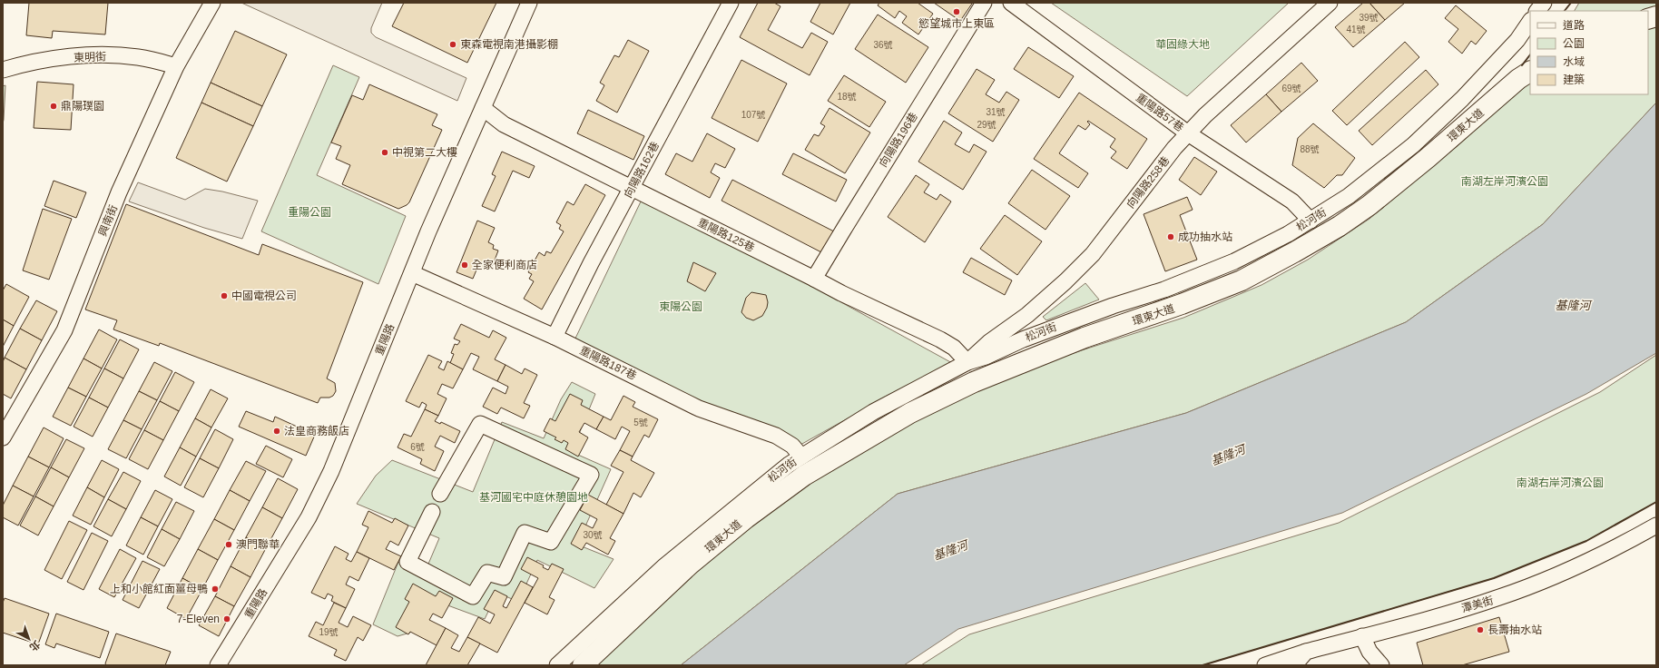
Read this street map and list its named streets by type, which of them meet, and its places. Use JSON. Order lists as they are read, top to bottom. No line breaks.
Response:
{"streets":{"highway":["環東大道"],"street":["東明街","重陽路57巷","向陽路196巷","向陽路162巷","向陽路258巷","松河街","興南街","重陽路125巷","重陽路","重陽路187巷","潭美街"]},"crossings":[["東明街","興南街"],["重陽路57巷","向陽路258巷"],["重陽路57巷","松河街"],["向陽路196巷","重陽路125巷"],["向陽路162巷","重陽路125巷"],["向陽路162巷","重陽路187巷"],["向陽路258巷","松河街"],["向陽路258巷","重陽路125巷"],["松河街","重陽路125巷"],["松河街","重陽路187巷"],["重陽路125巷","重陽路"],["重陽路","重陽路187巷"]],"water":["基隆河"],"parks":["華固綠大地","南湖左岸河濱公園","重陽公園","東陽公園","南湖右岸河濱公園","基河國宅中庭休憩園地"],"places":["慾望城市上東區","東森電視南港攝影棚","鼎陽璞園","中視第二大樓","成功抽水站","全家便利商店","中國電視公司","法皇商務飯店","澳門聯華","上和小館紅面薑母鴨","7-Eleven","長壽抽水站"],"house_numbers":["39號","41號","36號","69號","18號","31號","107號","29號","88號","5號","6號","30號","19號"],"legend":["道路","公園","水域","建築"],"north":"bottom right"}
